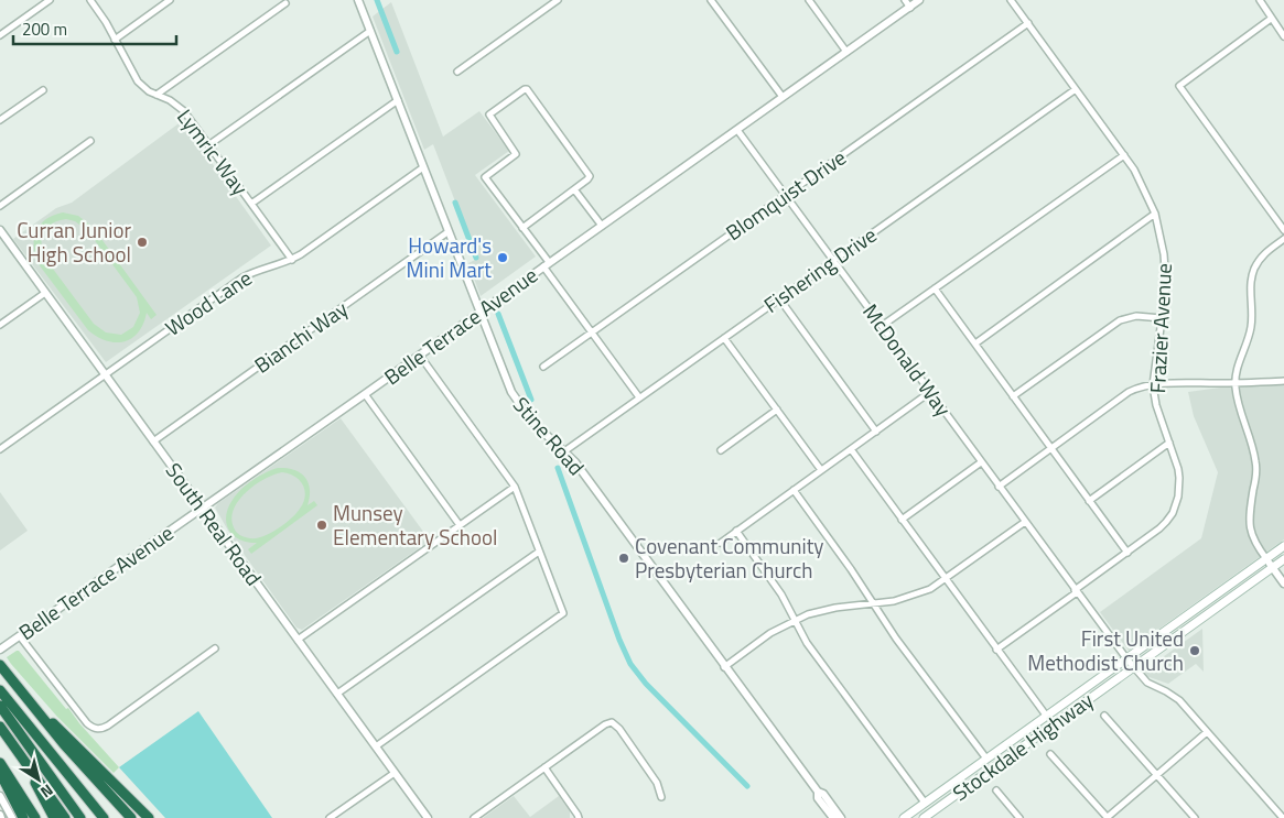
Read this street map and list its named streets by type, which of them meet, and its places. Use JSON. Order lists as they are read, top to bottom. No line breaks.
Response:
{"streets":{"main road":["Stockdale Highway"],"street":["Lymric Way","Blomquist Drive","Fishering Drive","Wood Lane","Belle Terrace Avenue","Frazier Avenue","Bianchi Way","McDonald Way","Stine Road","South Real Road"]},"crossings":[["Lymric Way","Wood Lane"],["Blomquist Drive","Frazier Avenue"],["Blomquist Drive","McDonald Way"],["Fishering Drive","Frazier Avenue"],["Fishering Drive","McDonald Way"],["Fishering Drive","Stine Road"],["Wood Lane","Stine Road"],["Wood Lane","South Real Road"],["Belle Terrace Avenue","McDonald Way"],["Belle Terrace Avenue","Stine Road"],["Belle Terrace Avenue","South Real Road"],["Frazier Avenue","McDonald Way"],["Bianchi Way","Stine Road"],["Bianchi Way","South Real Road"],["McDonald Way","Stockdale Highway"]],"places":["Curran Junior High School","Howard's Mini Mart","Munsey Elementary School","Covenant Community Presbyterian Church","First United Methodist Church"],"scale_bar":"200 m","north":"bottom right"}
